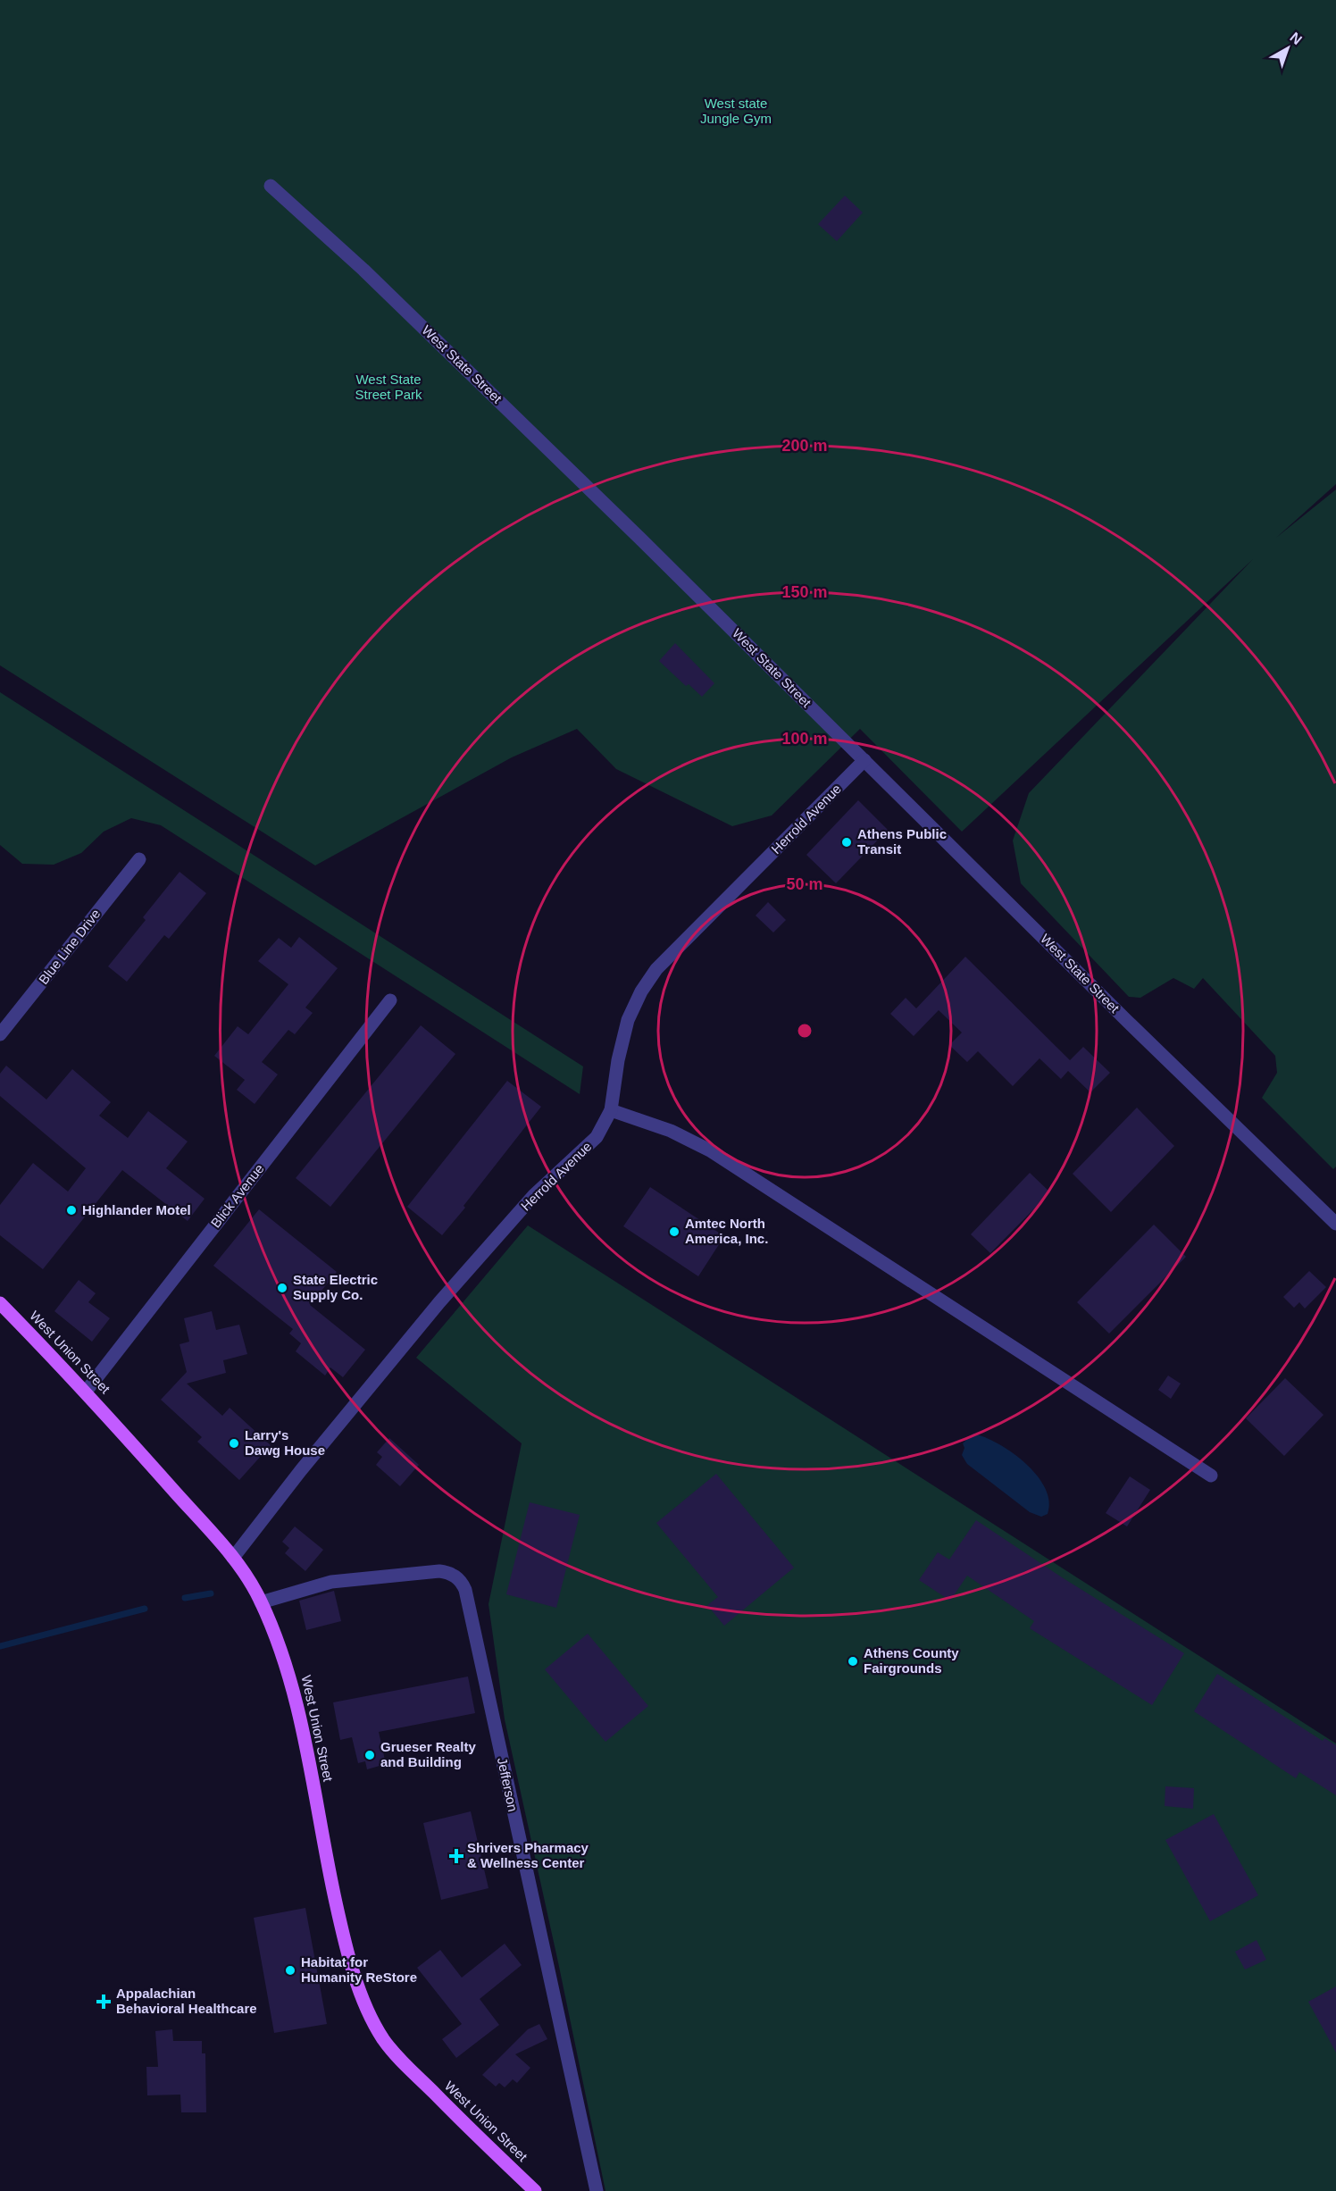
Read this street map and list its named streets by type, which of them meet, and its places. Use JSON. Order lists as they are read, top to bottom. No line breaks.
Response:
{"streets":{"main road":["West Union Street"],"street":["West State Street","Herrold Avenue","Blue Line Drive","Blick Avenue","Jefferson"]},"crossings":[["West State Street","Herrold Avenue"],["Herrold Avenue","West Union Street"],["Blick Avenue","West Union Street"],["West Union Street","Jefferson"]],"parks":["West state Jungle Gym","West State Street Park"],"places":{"other":["Athens Public Transit","Highlander Motel","Amtec North America, Inc.","State Electric Supply Co.","Larry's Dawg House","Athens County Fairgrounds","Grueser Realty and Building","Habitat for Humanity ReStore"],"health":["Shrivers Pharmacy & Wellness Center","Appalachian Behavioral Healthcare"]},"north":"top right","rings":["200 m","150 m","100 m","50 m"]}
